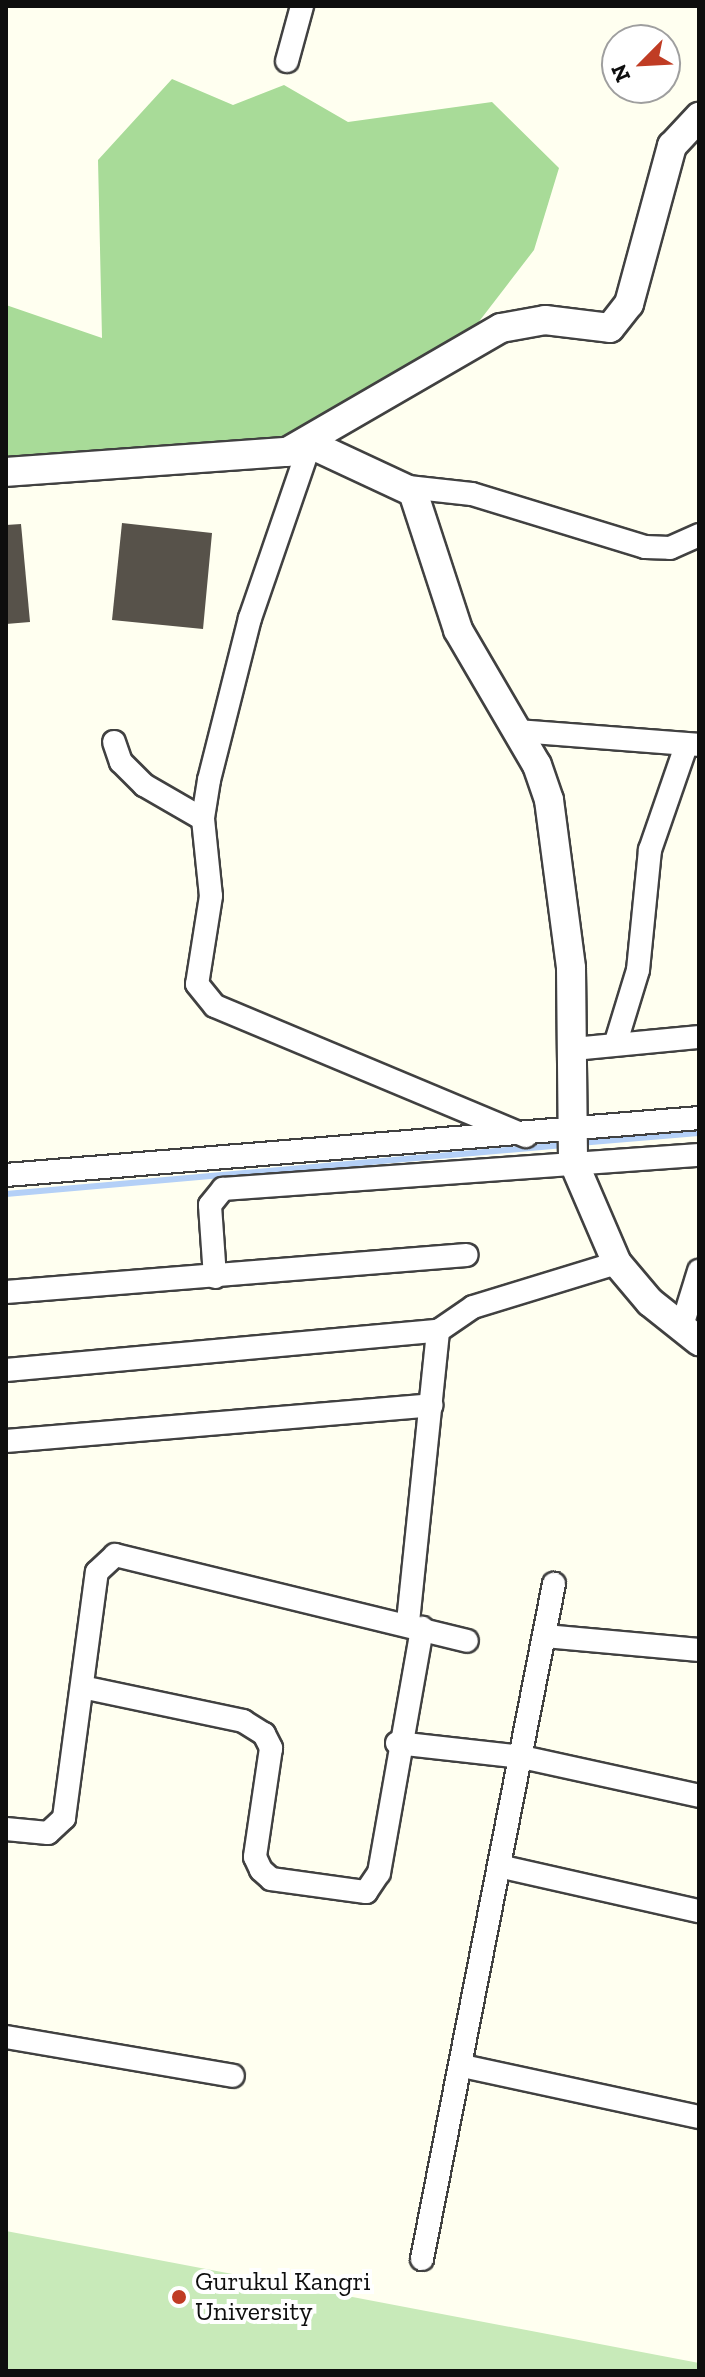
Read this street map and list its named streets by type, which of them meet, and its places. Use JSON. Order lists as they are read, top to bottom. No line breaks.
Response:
{"places":["Gurukul Kangri University"],"north":"bottom left"}
